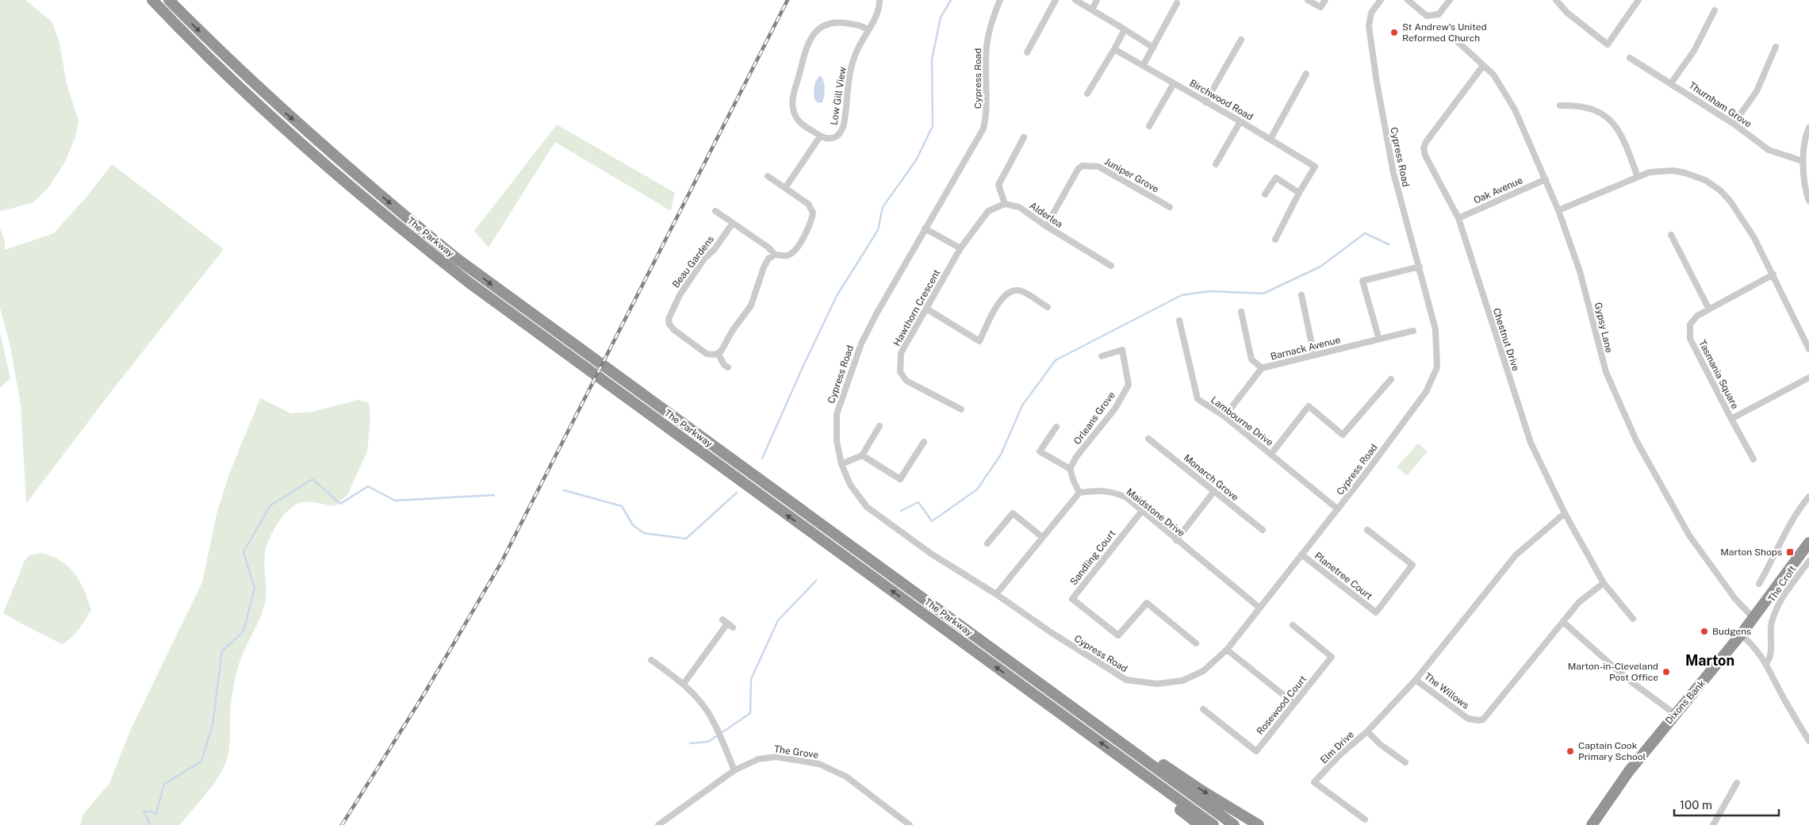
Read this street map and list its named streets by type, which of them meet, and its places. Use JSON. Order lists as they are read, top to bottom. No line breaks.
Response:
{"streets":{"highway":["The Parkway","Dixons Bank"],"street":["Cypress Road","Low Gill View","Birchwood Road","Thurnham Grove","Juniper Grove","Oak Avenue","Alderlea","Beau Gardens","Hawthorn Crescent","Gypsy Lane","Chestnut Drive","Barnack Avenue","Tasmania Square","Orleans Grove","Lambourne Drive","Monarch Grove","Maidstone Drive","Sandling Court","Planetree Court","The Croft","The Willows","Rosewood Court","Elm Drive","The Grove"]},"crossings":[["Cypress Road","Lambourne Drive"],["Cypress Road","Maidstone Drive"],["Cypress Road","Planetree Court"],["Juniper Grove","Alderlea"],["Oak Avenue","Gypsy Lane"],["Oak Avenue","Chestnut Drive"],["Gypsy Lane","Chestnut Drive"],["Gypsy Lane","Dixons Bank"],["Chestnut Drive","The Willows"],["Barnack Avenue","Lambourne Drive"],["Maidstone Drive","Sandling Court"],["The Willows","Elm Drive"]],"districts":["Marton"],"places":{"other":["St Andrew's United Reformed Church","Budgens","Marton-in-Cleveland Post Office","Captain Cook Primary School"],"transit":["Marton Shops"]},"scale_bar":"100 m"}
